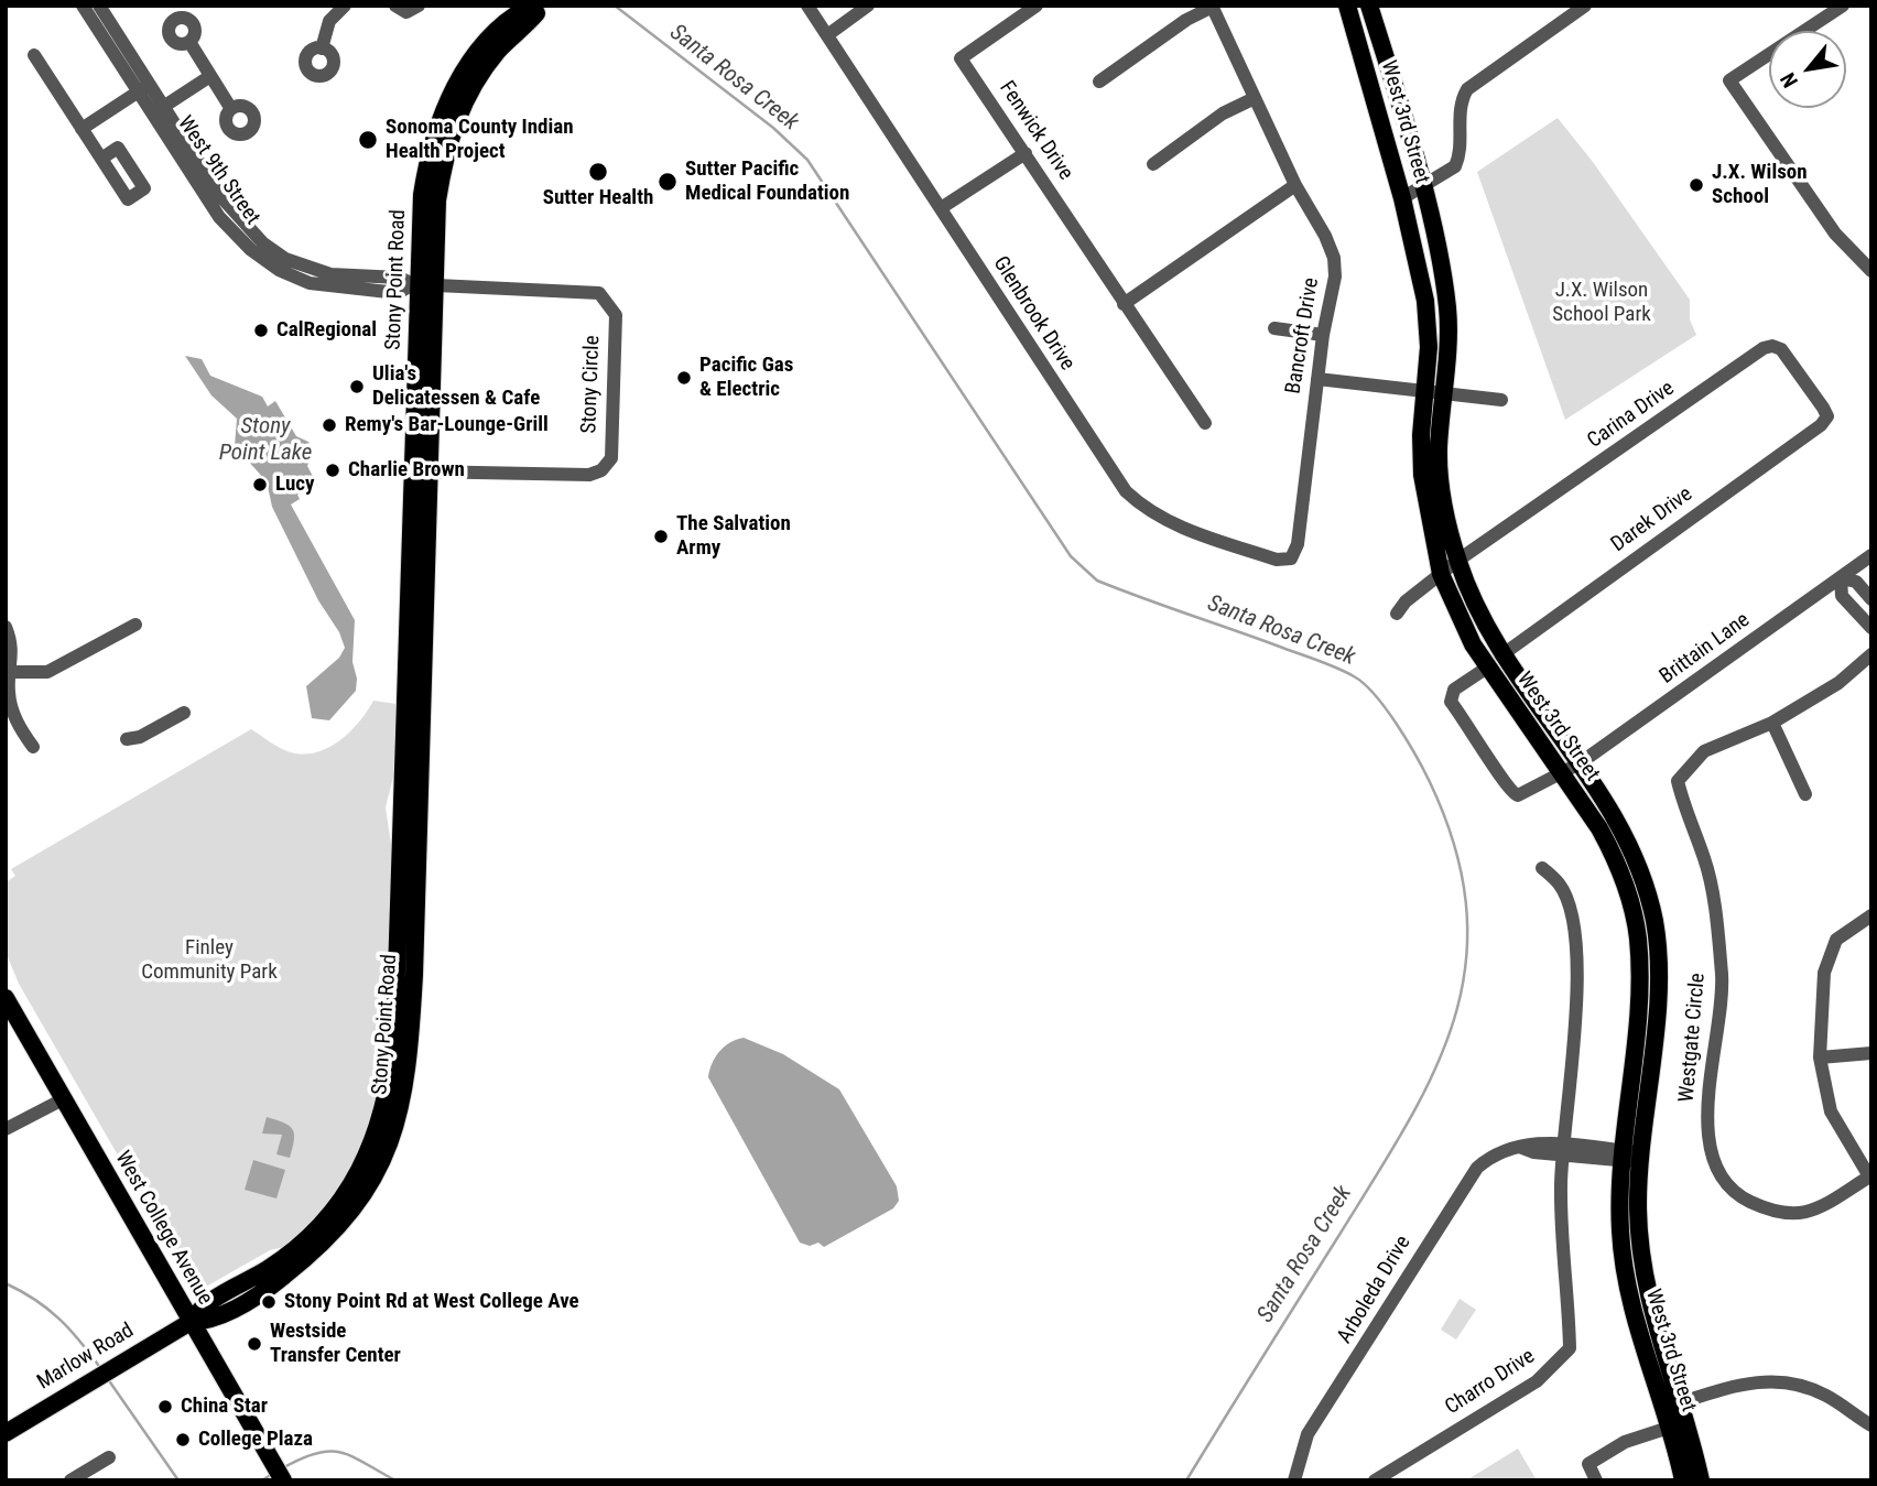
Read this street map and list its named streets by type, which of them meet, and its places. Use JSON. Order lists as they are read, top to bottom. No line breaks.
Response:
{"streets":{"main road":["West 3rd Street","Stony Point Road","West College Avenue","Marlow Road"],"street":["Fenwick Drive","West 9th Street","Glenbrook Drive","Bancroft Drive","Stony Circle","Carina Drive","Darek Drive","Brittain Lane","Westgate Circle","Arboleda Drive","Charro Drive"]},"crossings":[["West 3rd Street","Carina Drive"],["West 3rd Street","Darek Drive"],["West 3rd Street","Brittain Lane"],["West 3rd Street","Arboleda Drive"],["West 9th Street","Stony Point Road"],["West 9th Street","Stony Circle"],["Stony Point Road","Stony Circle"],["Stony Point Road","West College Avenue"],["Stony Point Road","Marlow Road"],["Glenbrook Drive","Bancroft Drive"],["Carina Drive","Darek Drive"],["Darek Drive","Brittain Lane"],["West College Avenue","Marlow Road"],["Arboleda Drive","Charro Drive"]],"water":["Santa Rosa Creek","Stony Point Lake"],"parks":["J.X. Wilson School Park","Finley Community Park"],"places":["Sonoma County Indian Health Project","Sutter Health","Sutter Pacific Medical Foundation","J.X. Wilson School","CalRegional","Pacific Gas & Electric","Ulia's Delicatessen & Cafe","Remy's Bar-Lounge-Grill","Charlie Brown","Lucy","The Salvation Army","Stony Point Rd at West College Ave","Westside Transfer Center","China Star","College Plaza"],"north":"bottom left"}
